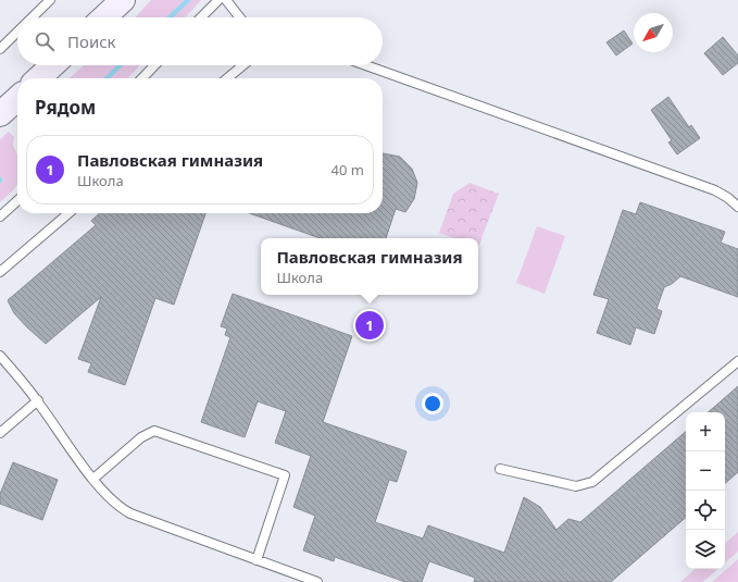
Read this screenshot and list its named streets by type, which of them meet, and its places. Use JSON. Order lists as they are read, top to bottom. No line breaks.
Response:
{"north":"bottom left","page":{"search":"Поиск","heading":"Рядом","list":[{"mark":"1","name":"Павловская гимназия","note":"Школа","value":"40 m"}],"popup":["Павловская гимназия","Школа"],"pins":"1","map_buttons":["+","−"]}}
